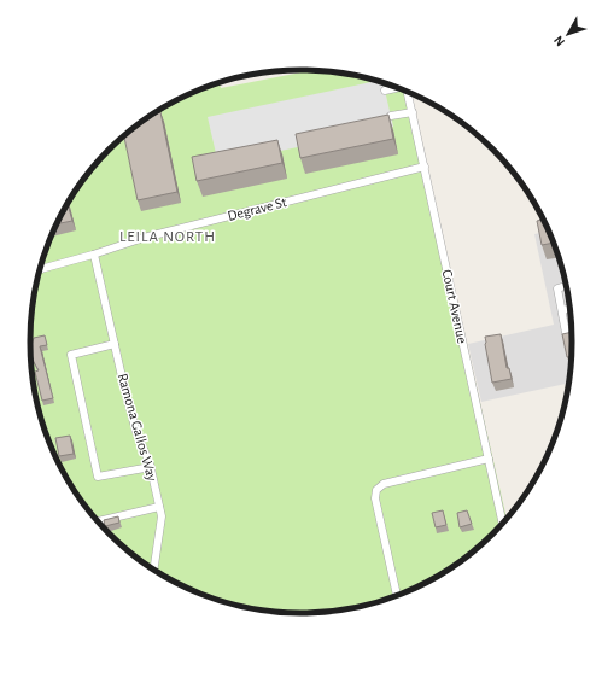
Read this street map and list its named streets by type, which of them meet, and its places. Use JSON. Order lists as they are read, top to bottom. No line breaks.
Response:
{"streets":{"street":["Degrave St","Court Avenue","Ramona Gallos Way"]},"crossings":[["Degrave St","Court Avenue"],["Degrave St","Ramona Gallos Way"]],"districts":["LEILA NORTH"],"north":"bottom left"}
